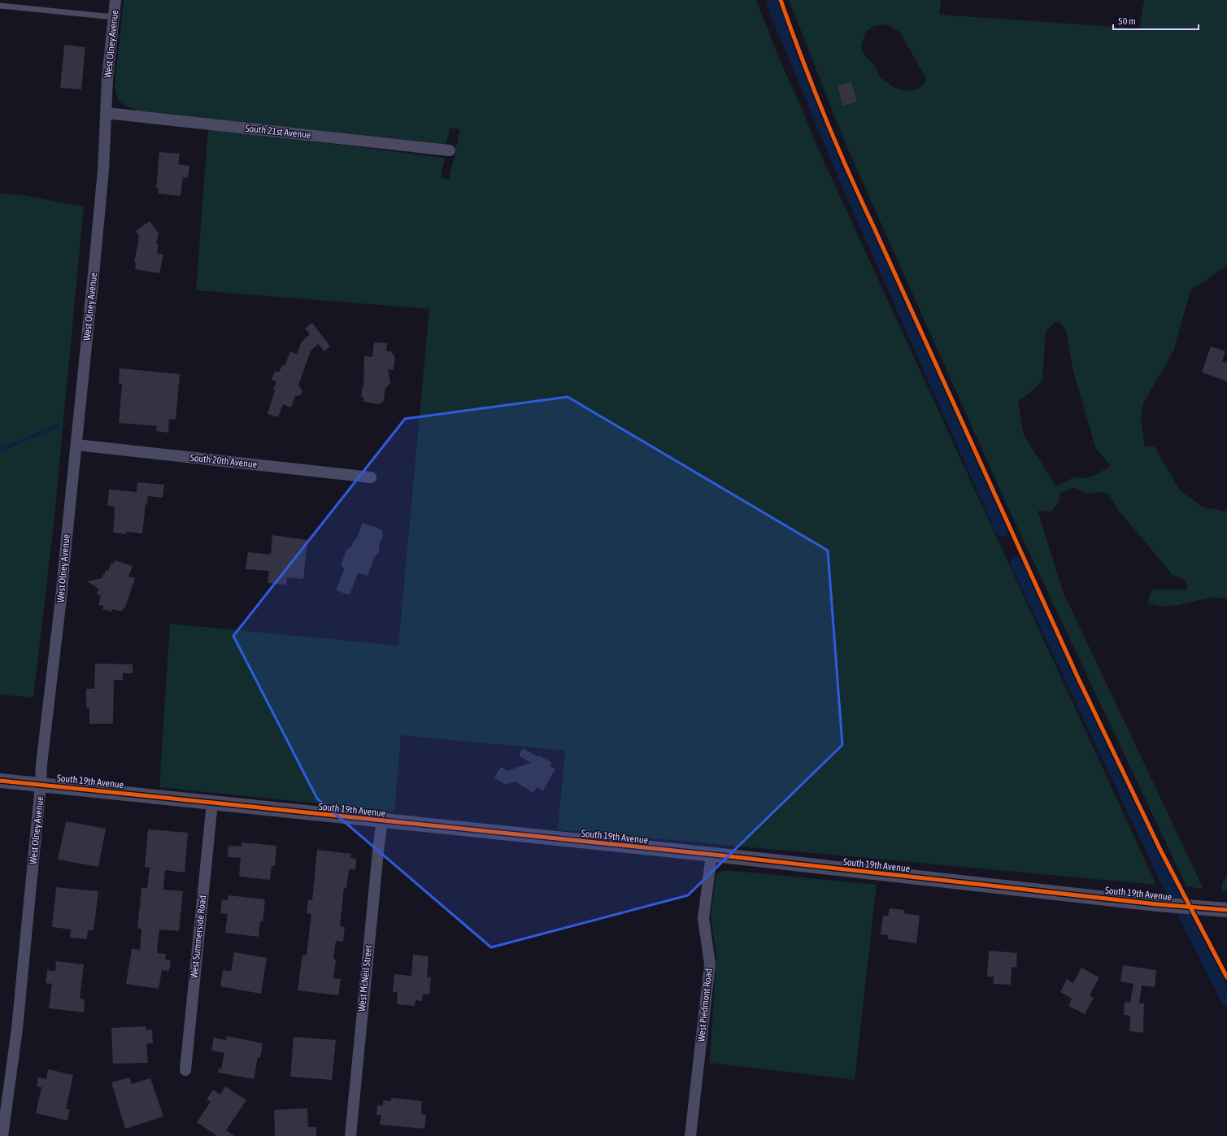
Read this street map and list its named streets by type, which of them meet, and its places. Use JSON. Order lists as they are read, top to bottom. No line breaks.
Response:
{"streets":{"street":["West Olney Avenue","South 21st Avenue","South 20th Avenue","South 19th Avenue","West Summerside Road","West McNeil Street","West Piedmont Road"]},"crossings":[["West Olney Avenue","South 21st Avenue"],["West Olney Avenue","South 20th Avenue"],["West Olney Avenue","South 19th Avenue"],["South 19th Avenue","West Summerside Road"],["South 19th Avenue","West McNeil Street"],["South 19th Avenue","West Piedmont Road"]],"scale_bar":"50 m"}
